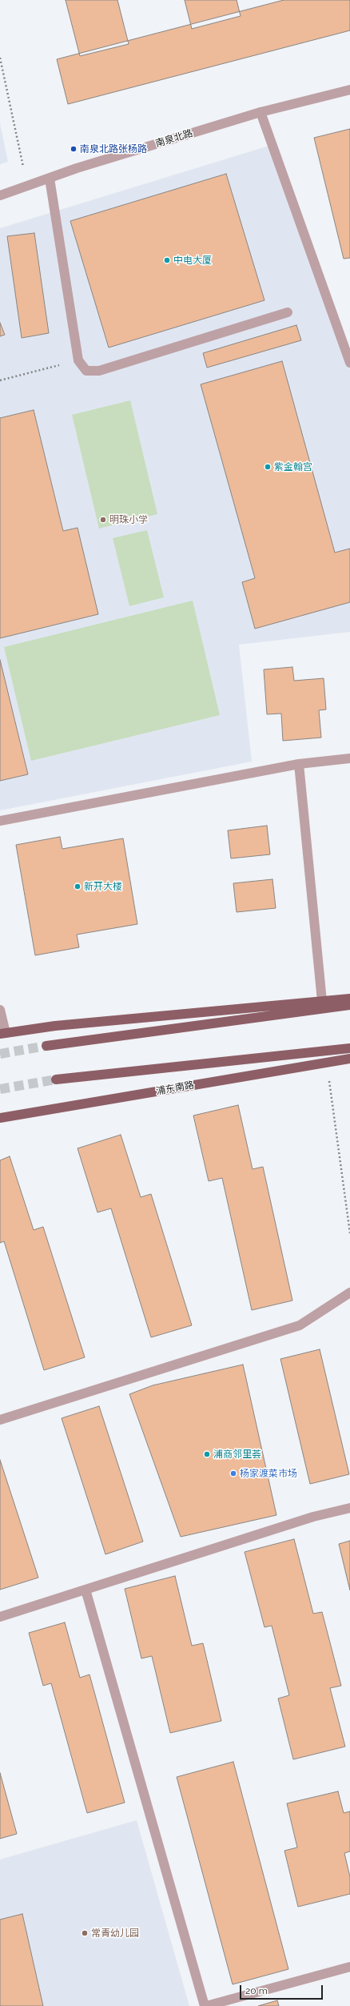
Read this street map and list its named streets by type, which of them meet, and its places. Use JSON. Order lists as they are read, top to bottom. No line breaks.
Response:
{"streets":{"main road":["浦东南路"],"street":["南泉北路"]},"places":["南泉北路张杨路","中电大厦","紫金翰宫","明珠小学","新开大楼","浦商邻里荟","杨家渡菜市场","常青幼儿园"],"scale_bar":"20 m"}
